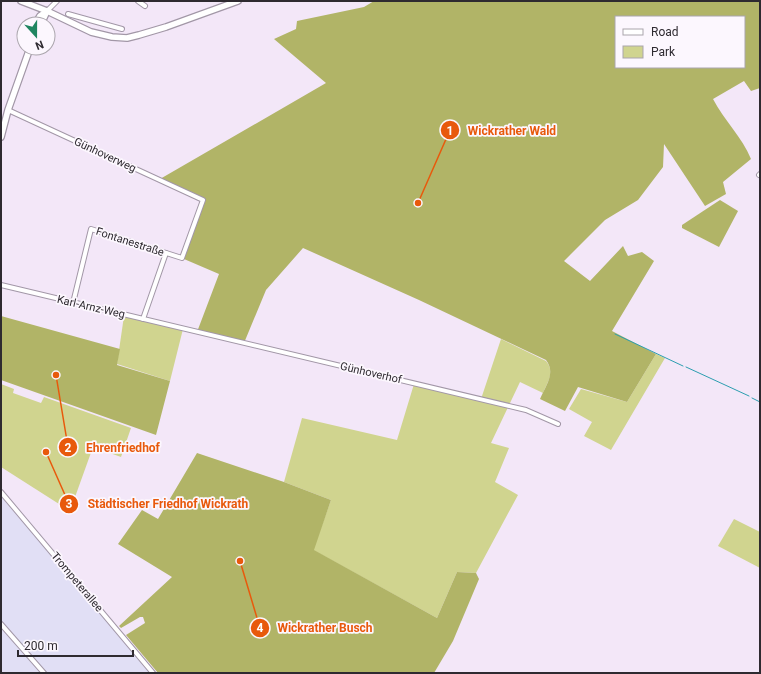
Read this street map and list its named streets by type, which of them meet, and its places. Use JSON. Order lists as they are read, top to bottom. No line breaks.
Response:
{"streets":{"street":["Günhoverweg","Fontanestraße","Karl-Arnz-Weg","Günhoverhof","Trompeterallee"]},"crossings":[["Günhoverweg","Fontanestraße"],["Fontanestraße","Karl-Arnz-Weg"],["Karl-Arnz-Weg","Günhoverhof"]],"places":["Wickrather Wald","Ehrenfriedhof","Städtischer Friedhof Wickrath","Wickrather Busch"],"legend":["Road","Park"],"scale_bar":"200 m","north":"bottom"}
